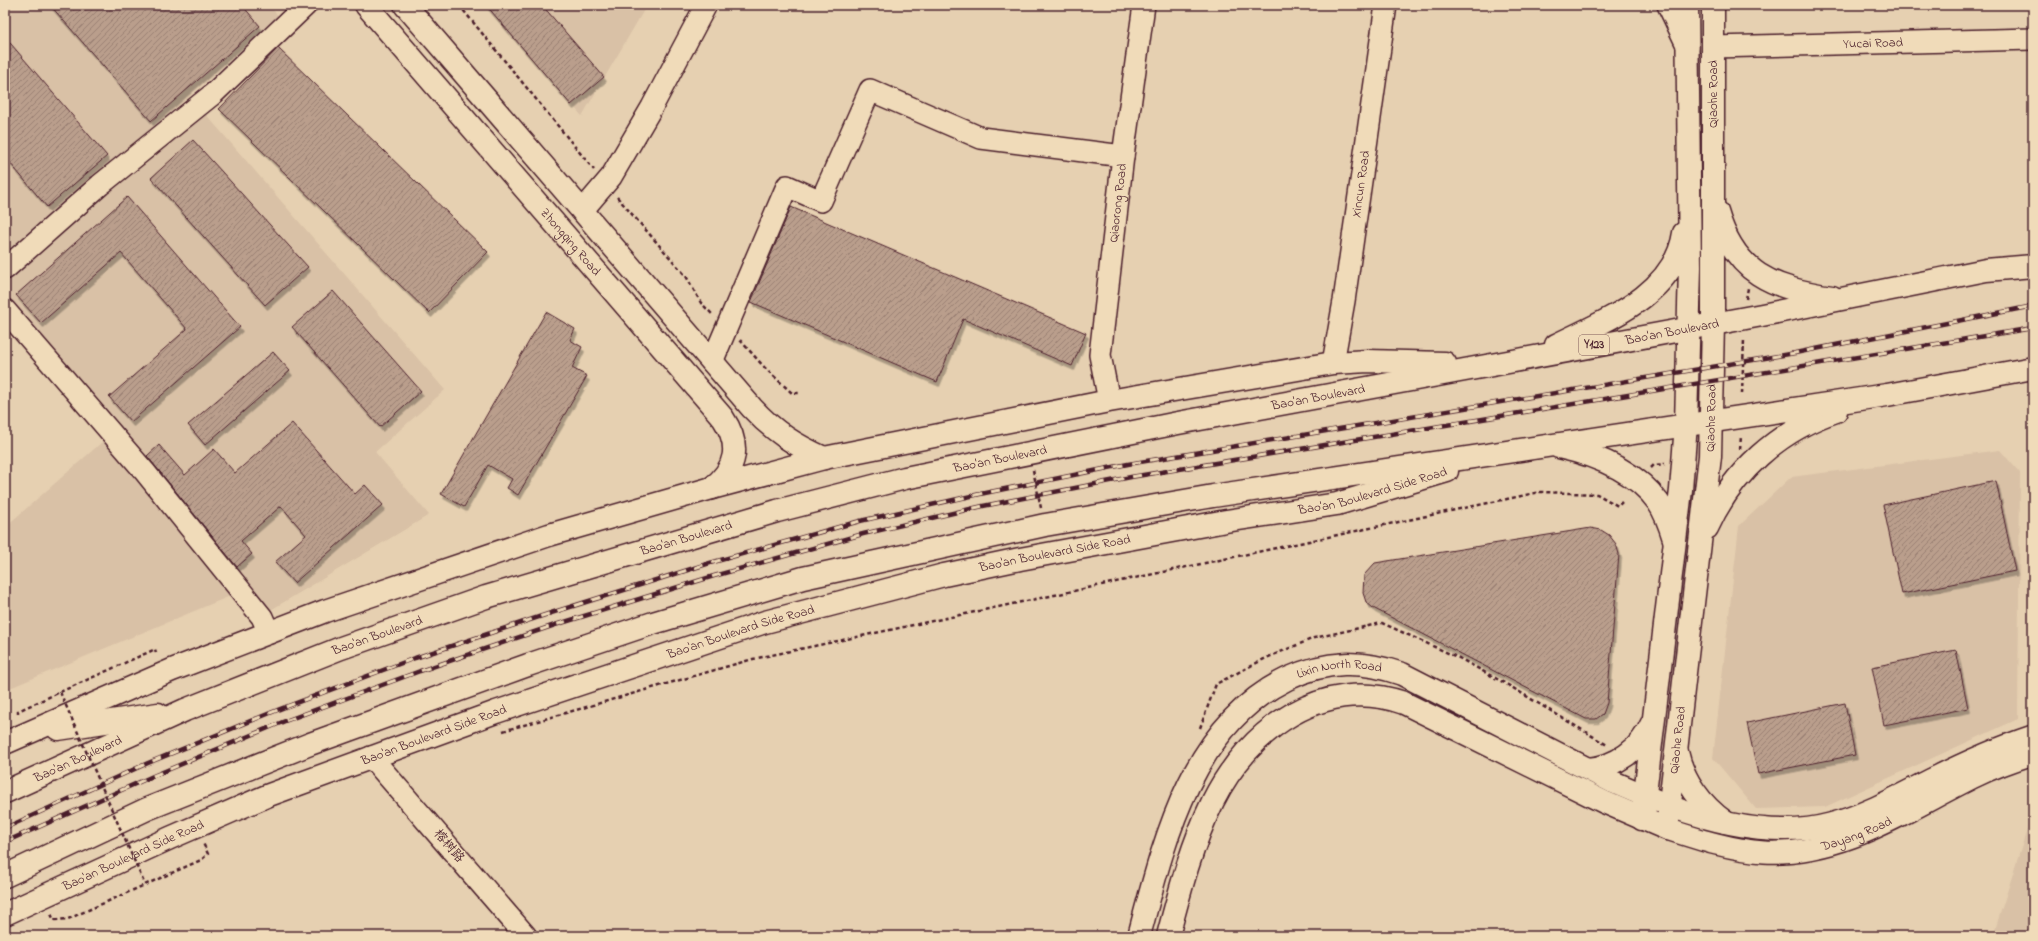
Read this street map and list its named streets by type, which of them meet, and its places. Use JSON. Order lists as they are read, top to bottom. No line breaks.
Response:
{"streets":{"main road":["Qiaohe Road","Zhongqing Road","Bao'an Boulevard","Y123","Bao'an Boulevard Side Road","Lixin North Road"],"street":["Yucai Road","Xincun Road","Qiaorong Road","Dayang Road","榕树路"]},"crossings":[["Yucai Road","Qiaohe Road"],["Qiaohe Road","Bao'an Boulevard"],["Qiaohe Road","Lixin North Road"],["Qiaohe Road","Dayang Road"],["Xincun Road","Y123"],["Qiaorong Road","Y123"],["Zhongqing Road","Y123"],["Bao'an Boulevard","Y123"],["Bao'an Boulevard Side Road","榕树路"],["Lixin North Road","Dayang Road"]]}
